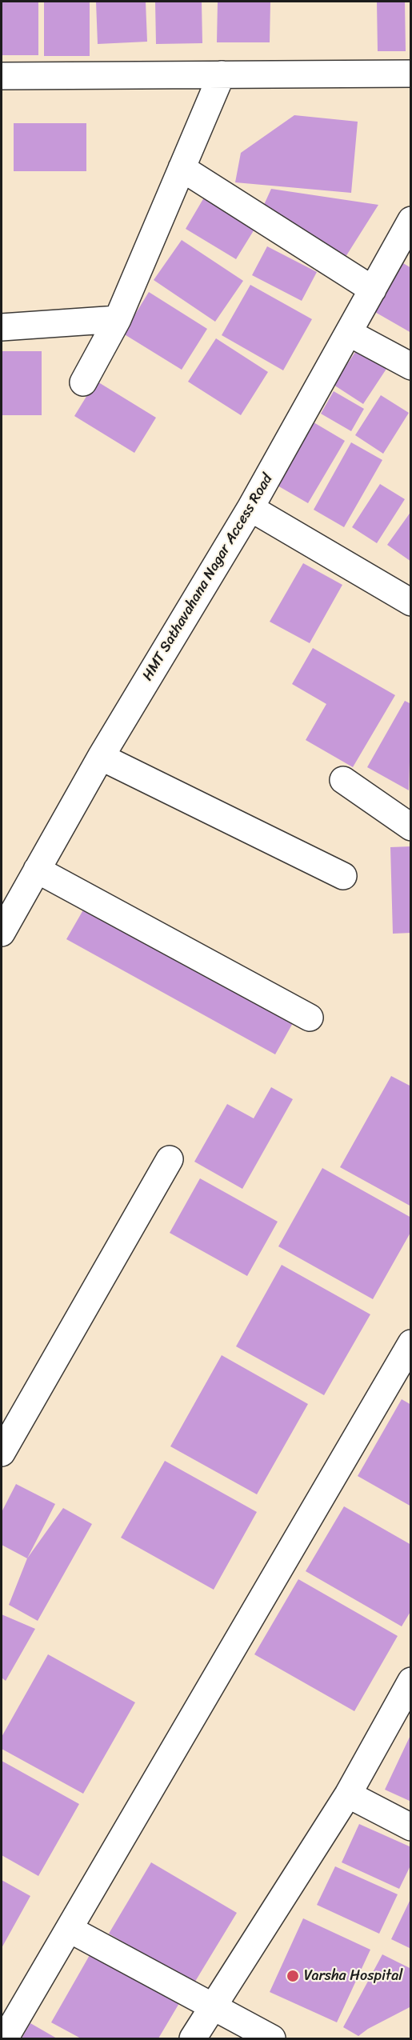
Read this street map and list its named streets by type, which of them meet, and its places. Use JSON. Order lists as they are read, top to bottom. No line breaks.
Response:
{"streets":{"street":["HMT Sathavahana Nagar Access Road"]},"places":["Varsha Hospital"]}
